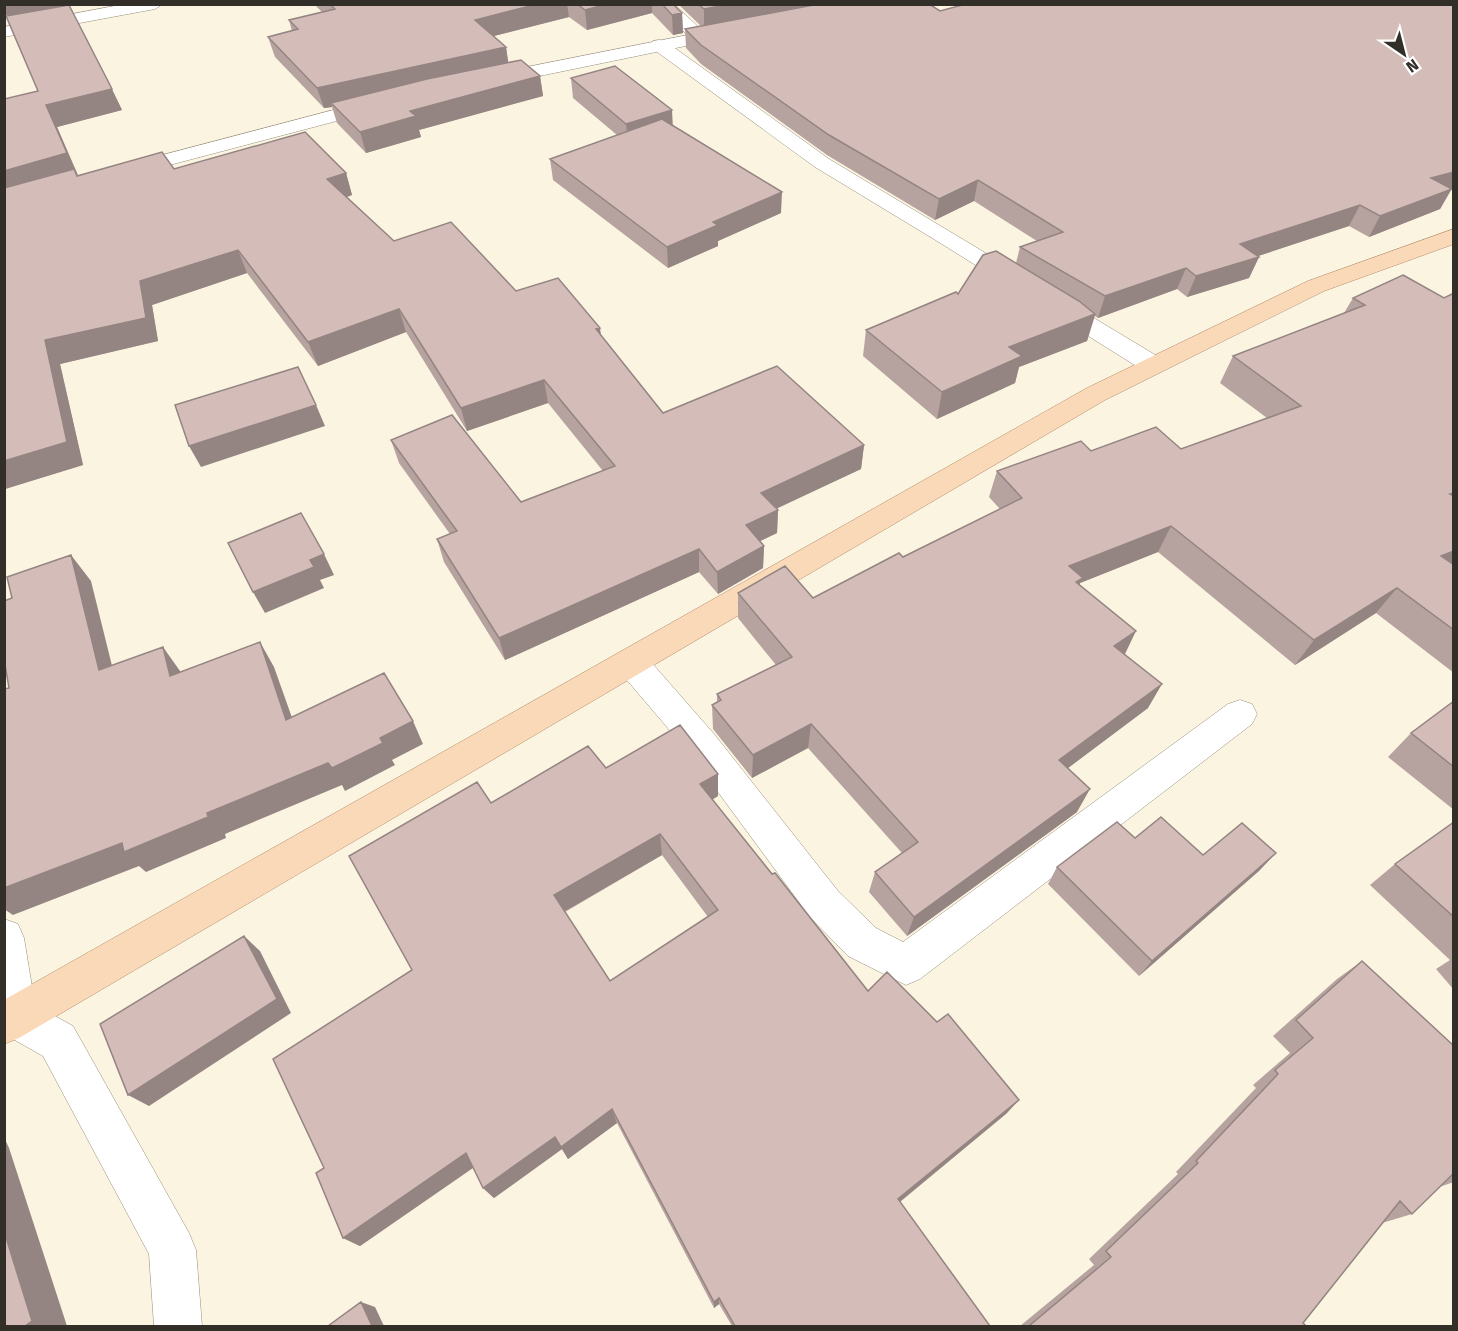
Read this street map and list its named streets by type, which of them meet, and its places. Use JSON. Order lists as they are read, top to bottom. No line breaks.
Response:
{"north":"bottom right"}
